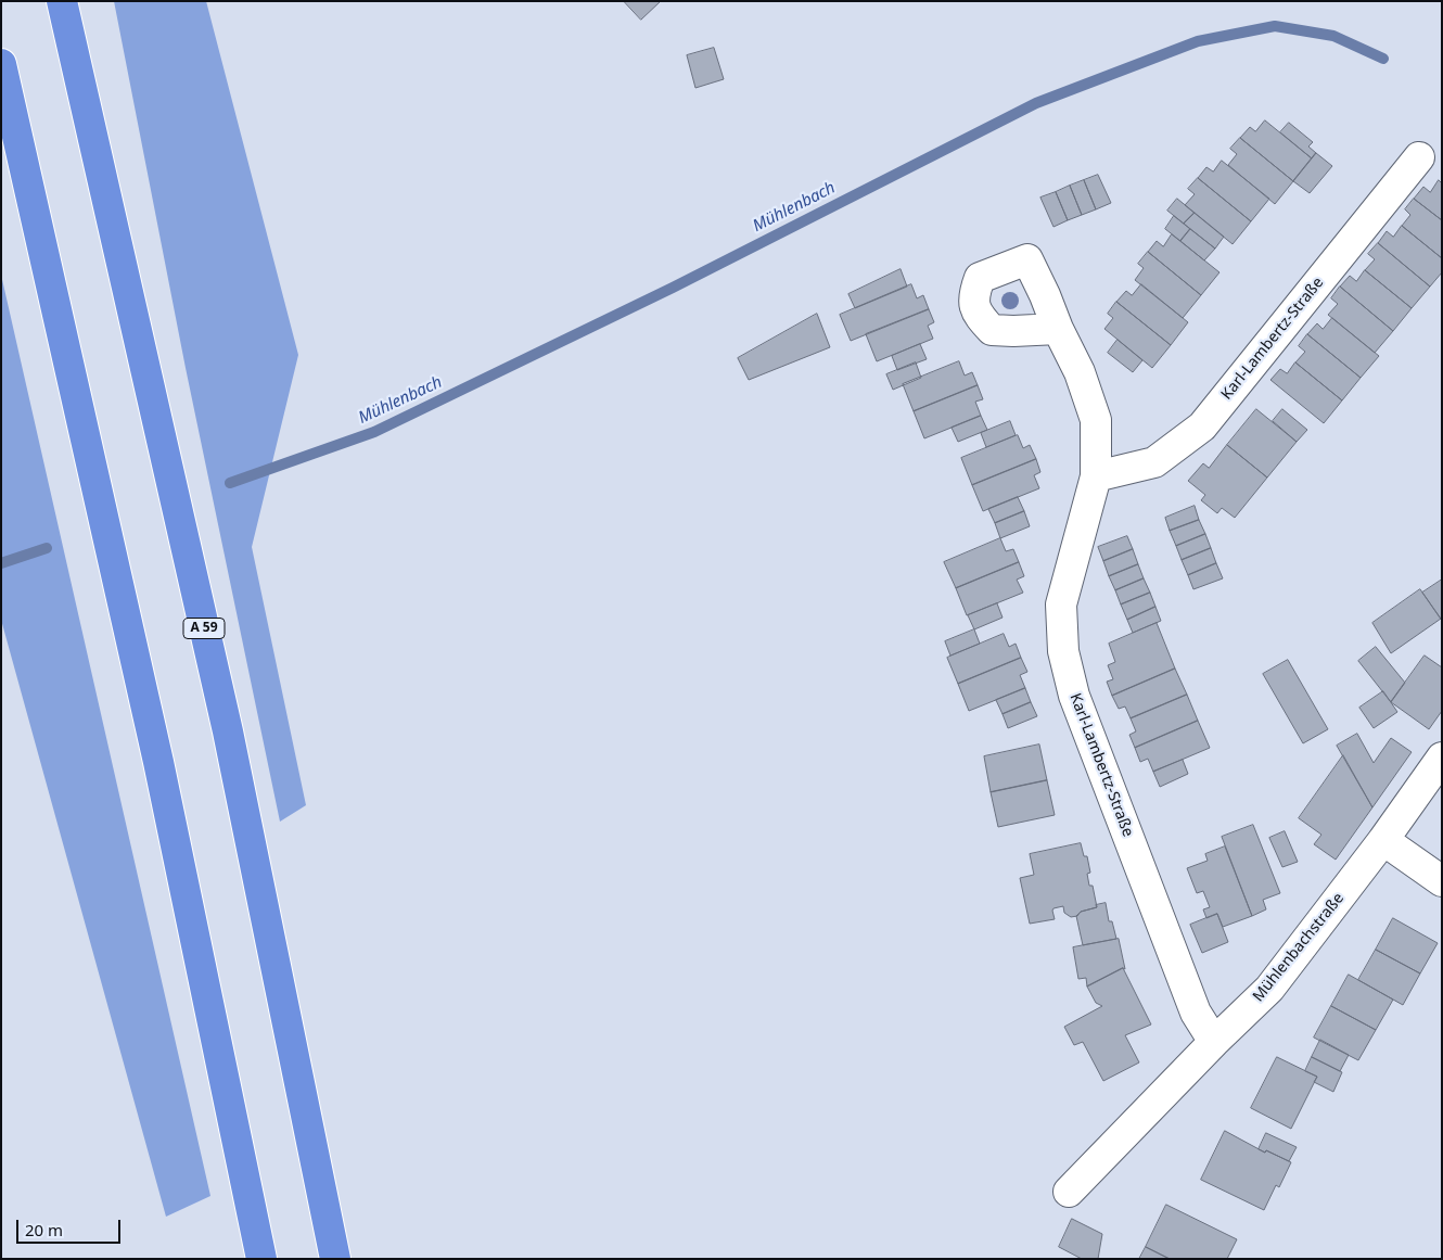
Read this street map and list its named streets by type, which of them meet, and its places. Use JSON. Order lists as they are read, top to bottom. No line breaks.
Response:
{"streets":{"highway":["A 59"],"street":["Karl-Lambertz-Straße","Mühlenbachstraße"]},"crossings":[["Karl-Lambertz-Straße","Mühlenbachstraße"]],"water":["Mühlenbach"],"scale_bar":"20 m"}
